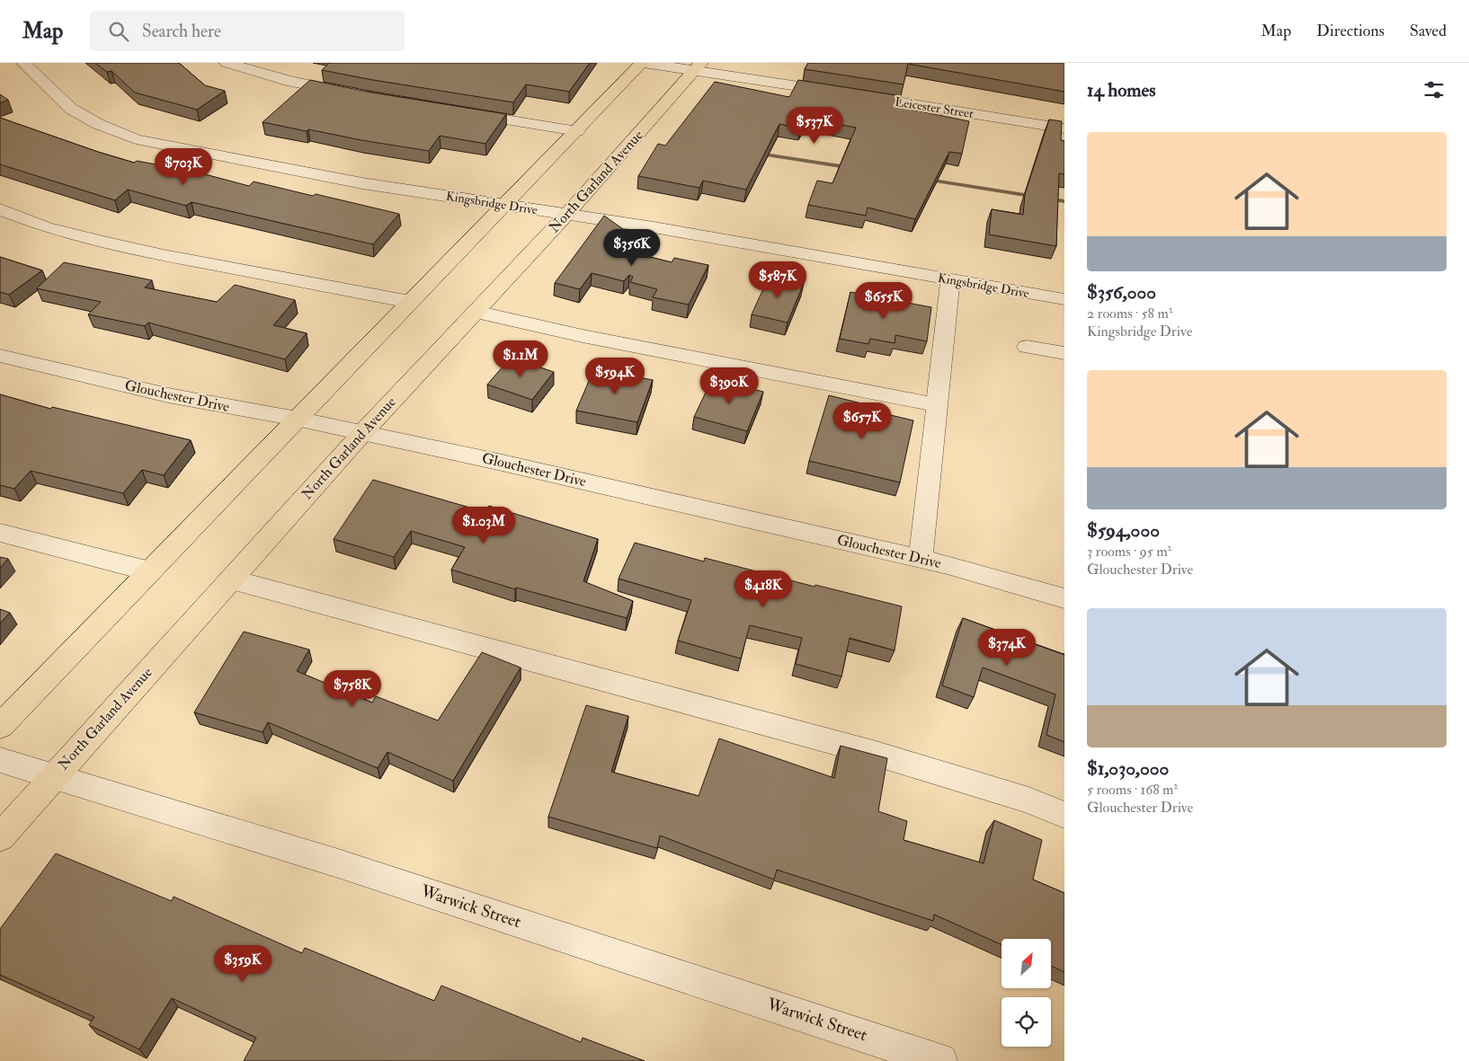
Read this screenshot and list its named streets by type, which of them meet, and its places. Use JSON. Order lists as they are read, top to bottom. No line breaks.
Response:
{"streets":{"main road":["North Garland Avenue"],"street":["Leicester Street","Kingsbridge Drive","Glouchester Drive","Warwick Street"]},"crossings":[["Leicester Street","North Garland Avenue"],["North Garland Avenue","Kingsbridge Drive"],["North Garland Avenue","Glouchester Drive"],["North Garland Avenue","Warwick Street"]],"north":"top right","page":{"header":"Map","search":"Search here","nav":["Map","Directions","Saved"],"heading":"14 homes","price":["$537K","$703K","$356K","$587K","$655K","$1.1M","$594K","$390K","$657K","$1.03M","$418K","$374K","$758K","$359K"],"list":[{"name":"$356,000","note":"2 rooms · 58 m² · Kingsbridge Drive"},{"name":"$594,000","note":"3 rooms · 95 m² · Glouchester Drive"},{"name":"$1,030,000","note":"5 rooms · 168 m² · Glouchester Drive"}]}}
